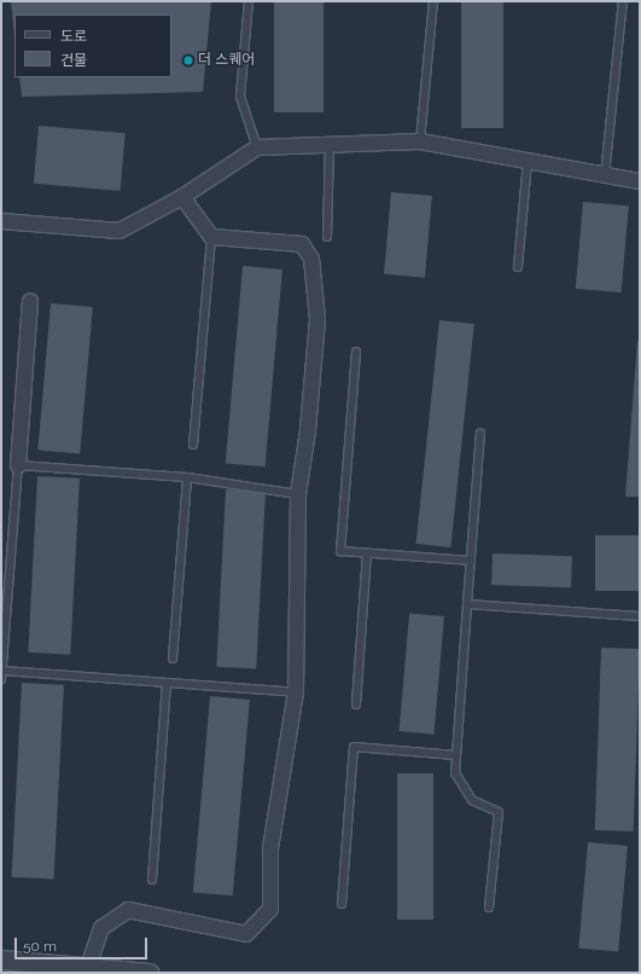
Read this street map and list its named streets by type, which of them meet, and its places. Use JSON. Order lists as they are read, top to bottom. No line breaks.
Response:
{"places":["더 스퀘어"],"legend":["도로","건물"],"scale_bar":"50 m"}
